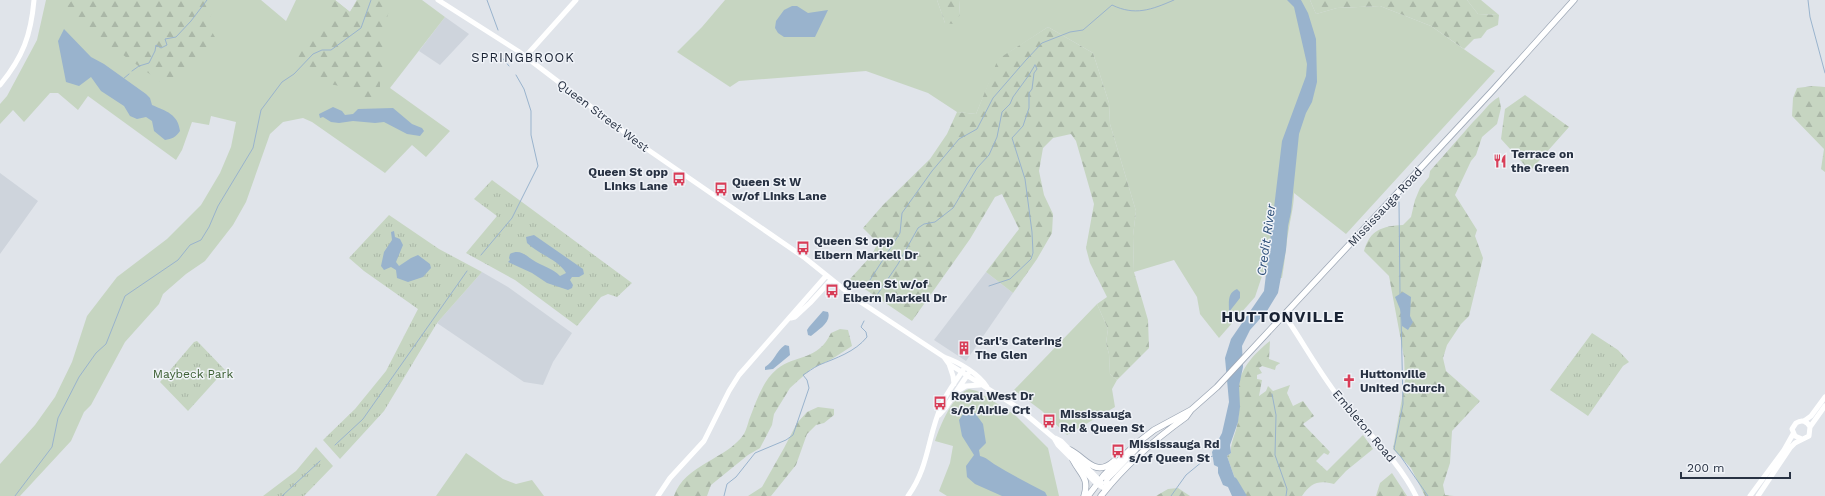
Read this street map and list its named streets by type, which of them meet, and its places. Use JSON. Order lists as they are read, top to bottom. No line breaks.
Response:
{"streets":{"main road":["Queen Street West","Mississauga Road","Embleton Road"]},"crossings":[["Queen Street West","Mississauga Road"],["Mississauga Road","Embleton Road"]],"districts":["SPRINGBROOK","HUTTONVILLE"],"water":["Credit River"],"parks":["Maybeck Park"],"places":{"restaurant":["Terrace on the Green"],"bus stop":["Queen St opp Links Lane","Queen St W w/of Links Lane","Queen St opp Elbern Markell Dr","Queen St w/of Elbern Markell Dr","Royal West Dr s/of Airlie Crt","Mississauga Rd & Queen St","Mississauga Rd s/of Queen St"],"building":["Carl's Catering The Glen"],"church":["Huttonville United Church"]},"scale_bar":"200 m"}
